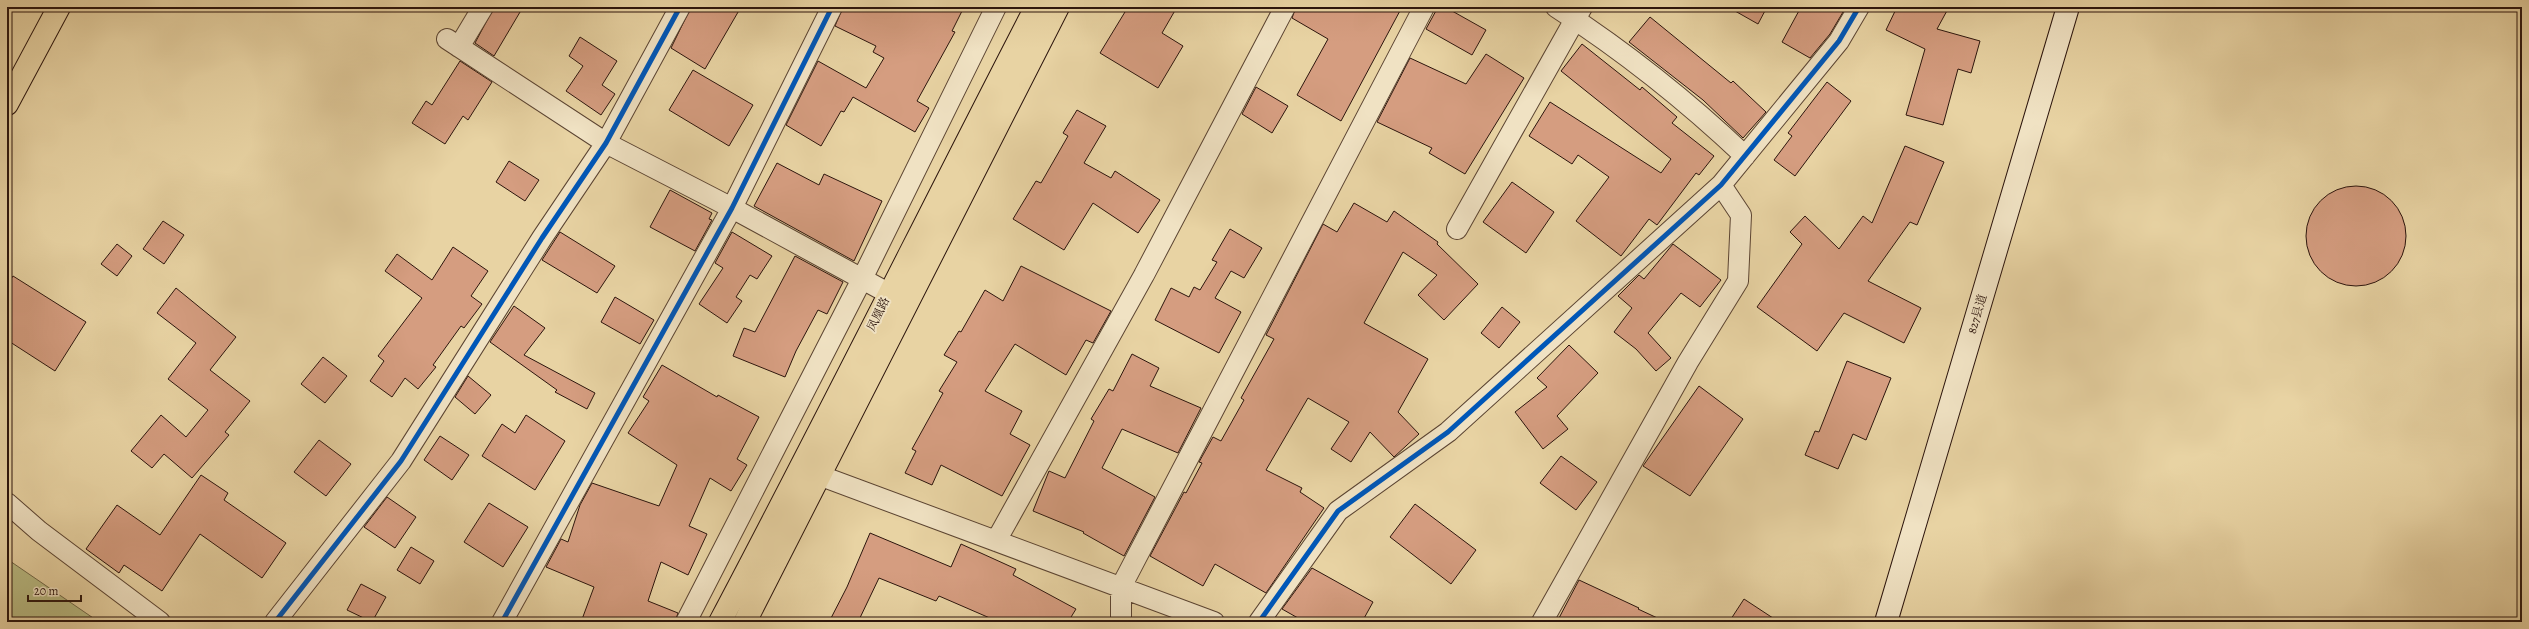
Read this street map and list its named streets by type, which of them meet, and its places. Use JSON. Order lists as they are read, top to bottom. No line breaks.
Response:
{"streets":{"main road":["凤凰路","827县道"]},"scale_bar":"20 m"}
